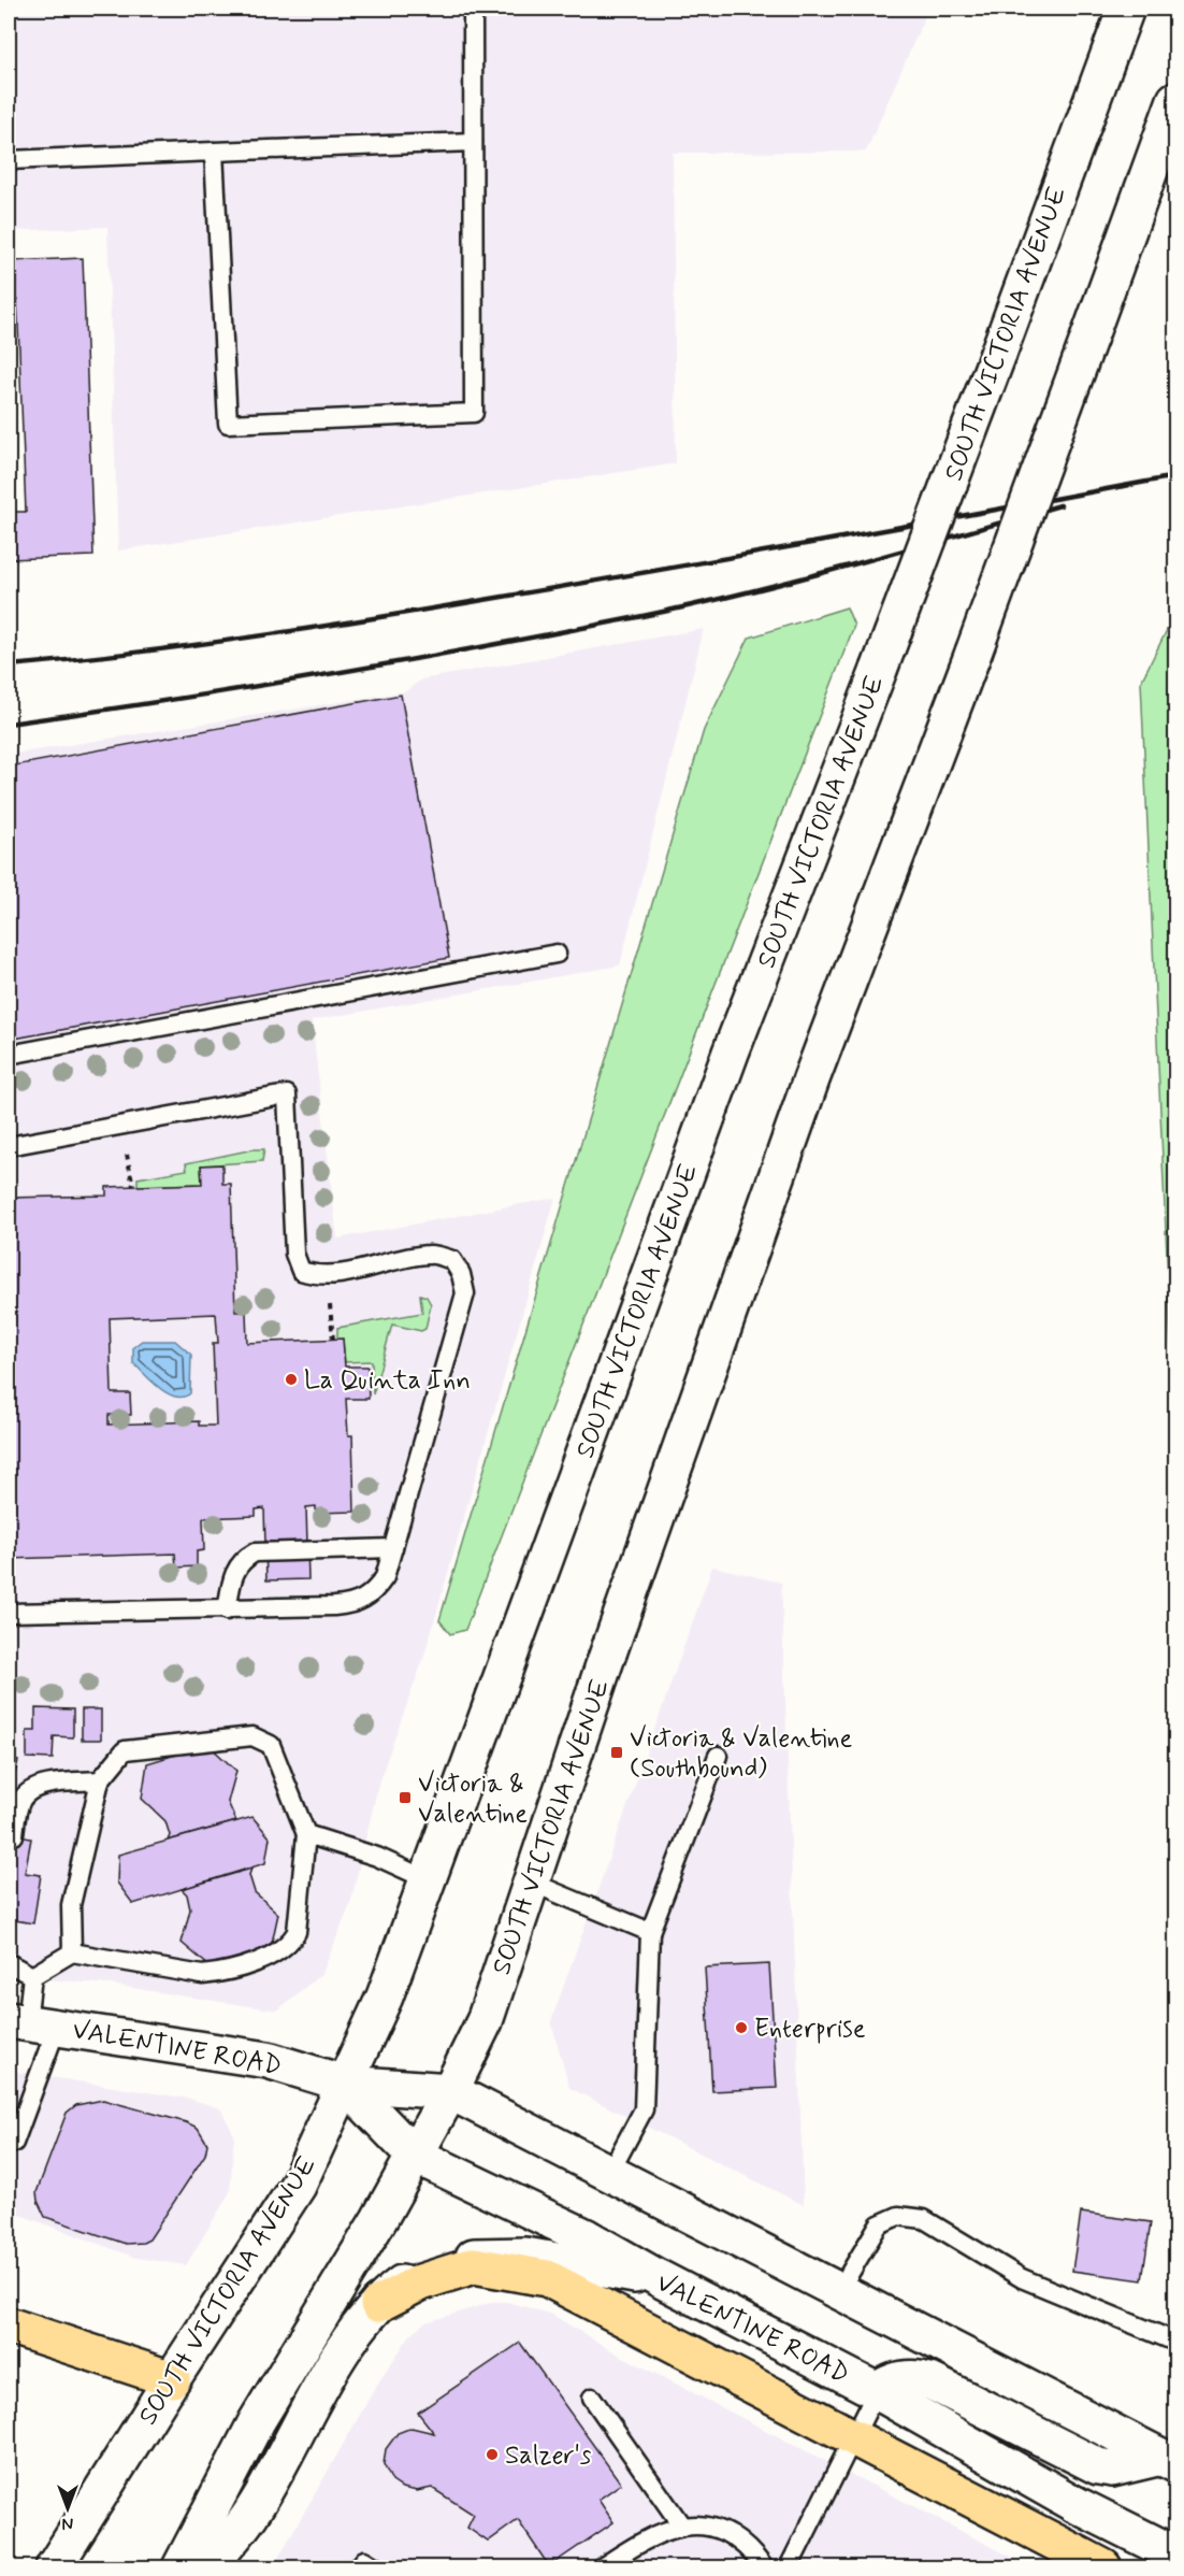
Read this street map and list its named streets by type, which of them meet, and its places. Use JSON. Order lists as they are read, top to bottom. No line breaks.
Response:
{"streets":{"main road":["SOUTH VICTORIA AVENUE","VALENTINE ROAD"]},"crossings":[["SOUTH VICTORIA AVENUE","VALENTINE ROAD"]],"places":{"other":["La Quinta Inn","Enterprise","Salzer's"],"transit":["Victoria & Valentine (Southbound)","Victoria & Valentine"]},"north":"bottom"}
